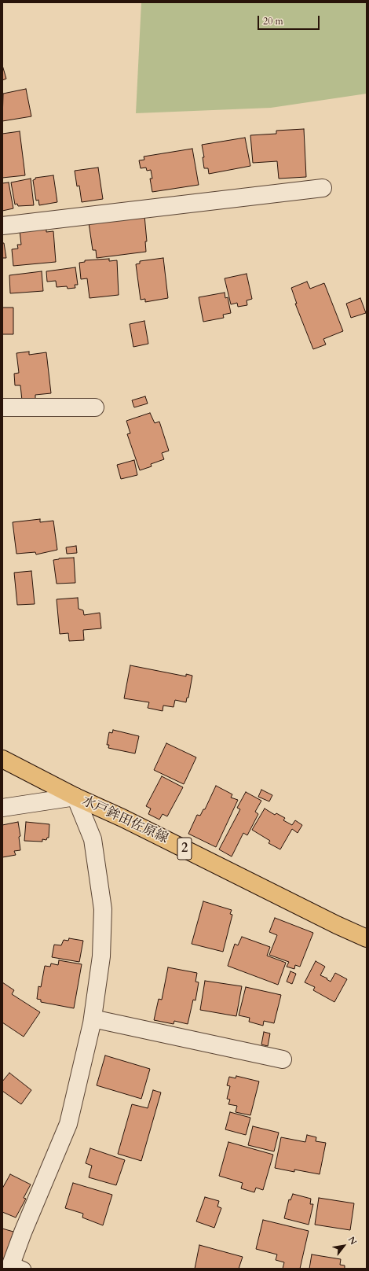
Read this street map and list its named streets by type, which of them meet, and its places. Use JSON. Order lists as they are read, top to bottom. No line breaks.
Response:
{"streets":{"main road":["水戸鉾田佐原線","2"]},"scale_bar":"20 m","north":"top right"}
